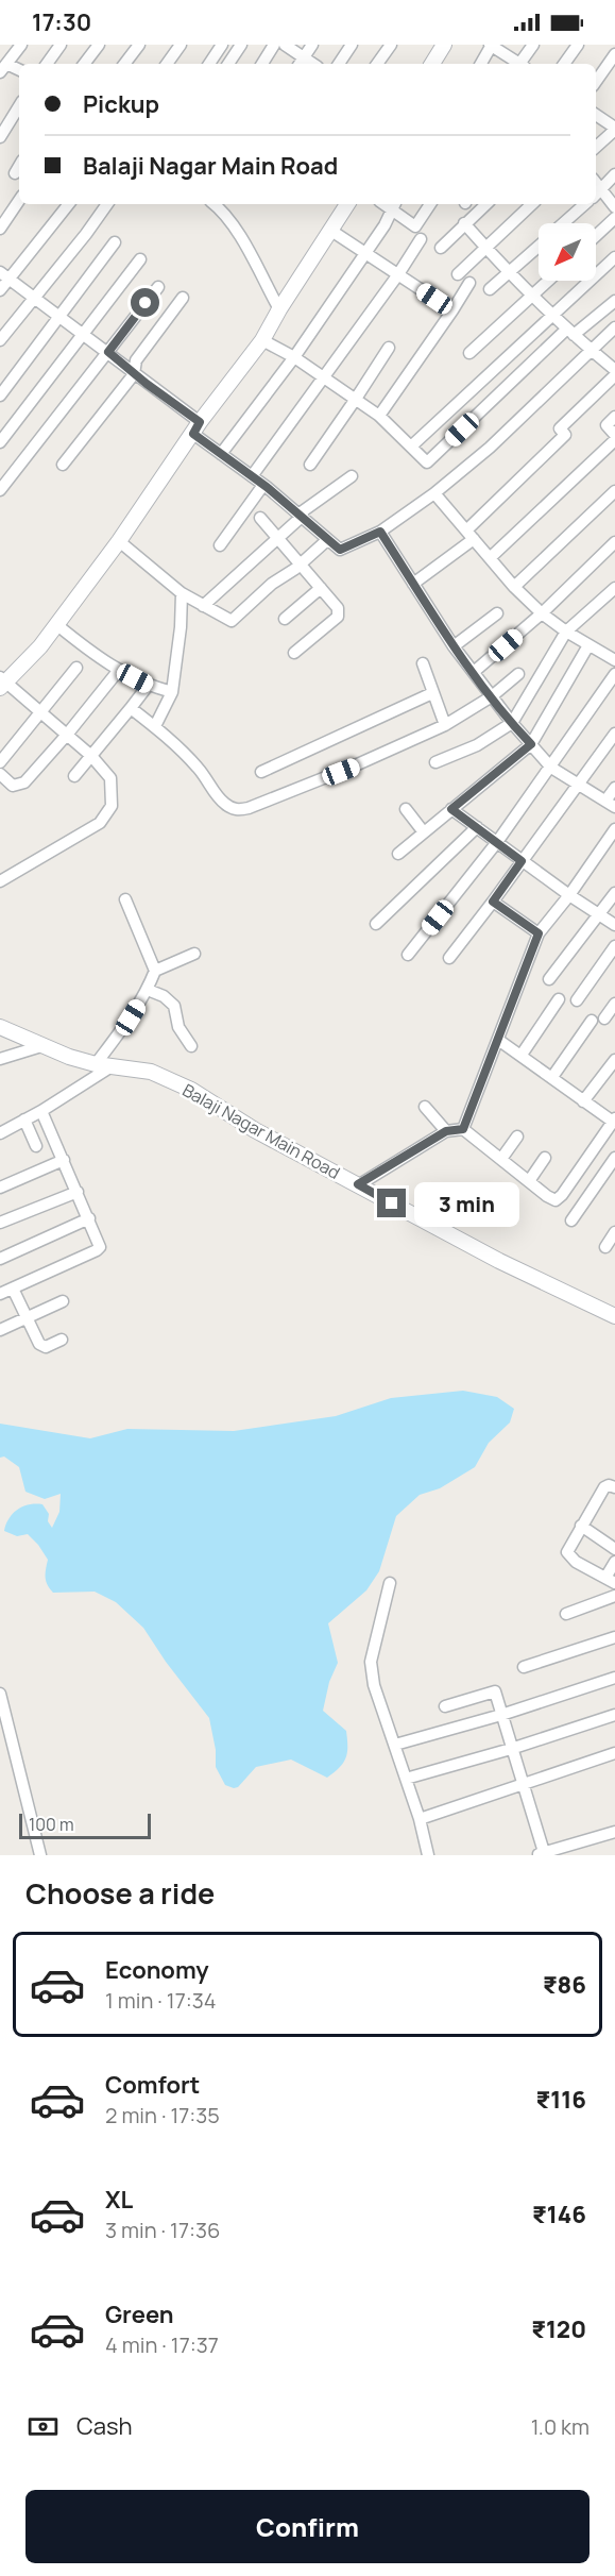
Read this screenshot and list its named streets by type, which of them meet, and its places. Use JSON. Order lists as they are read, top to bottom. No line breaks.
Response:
{"streets":{"street":["Balaji Nagar Main Road"]},"scale_bar":"100 m","north":"bottom left","page":{"status":"17:30","banner":["Pickup","Balaji Nagar Main Road"],"bubble":"3 min","scale":"100 m","heading":"Choose a ride","list":[{"name":"Economy","note":"1 min · 17:34","value":"₹86"},{"name":"Comfort","note":"2 min · 17:35","value":"₹116"},{"name":"XL","note":"3 min · 17:36","value":"₹146"},{"name":"Green","note":"4 min · 17:37","value":"₹120"}],"pay":["Cash","1.0 km"],"buttons":"Confirm"}}
